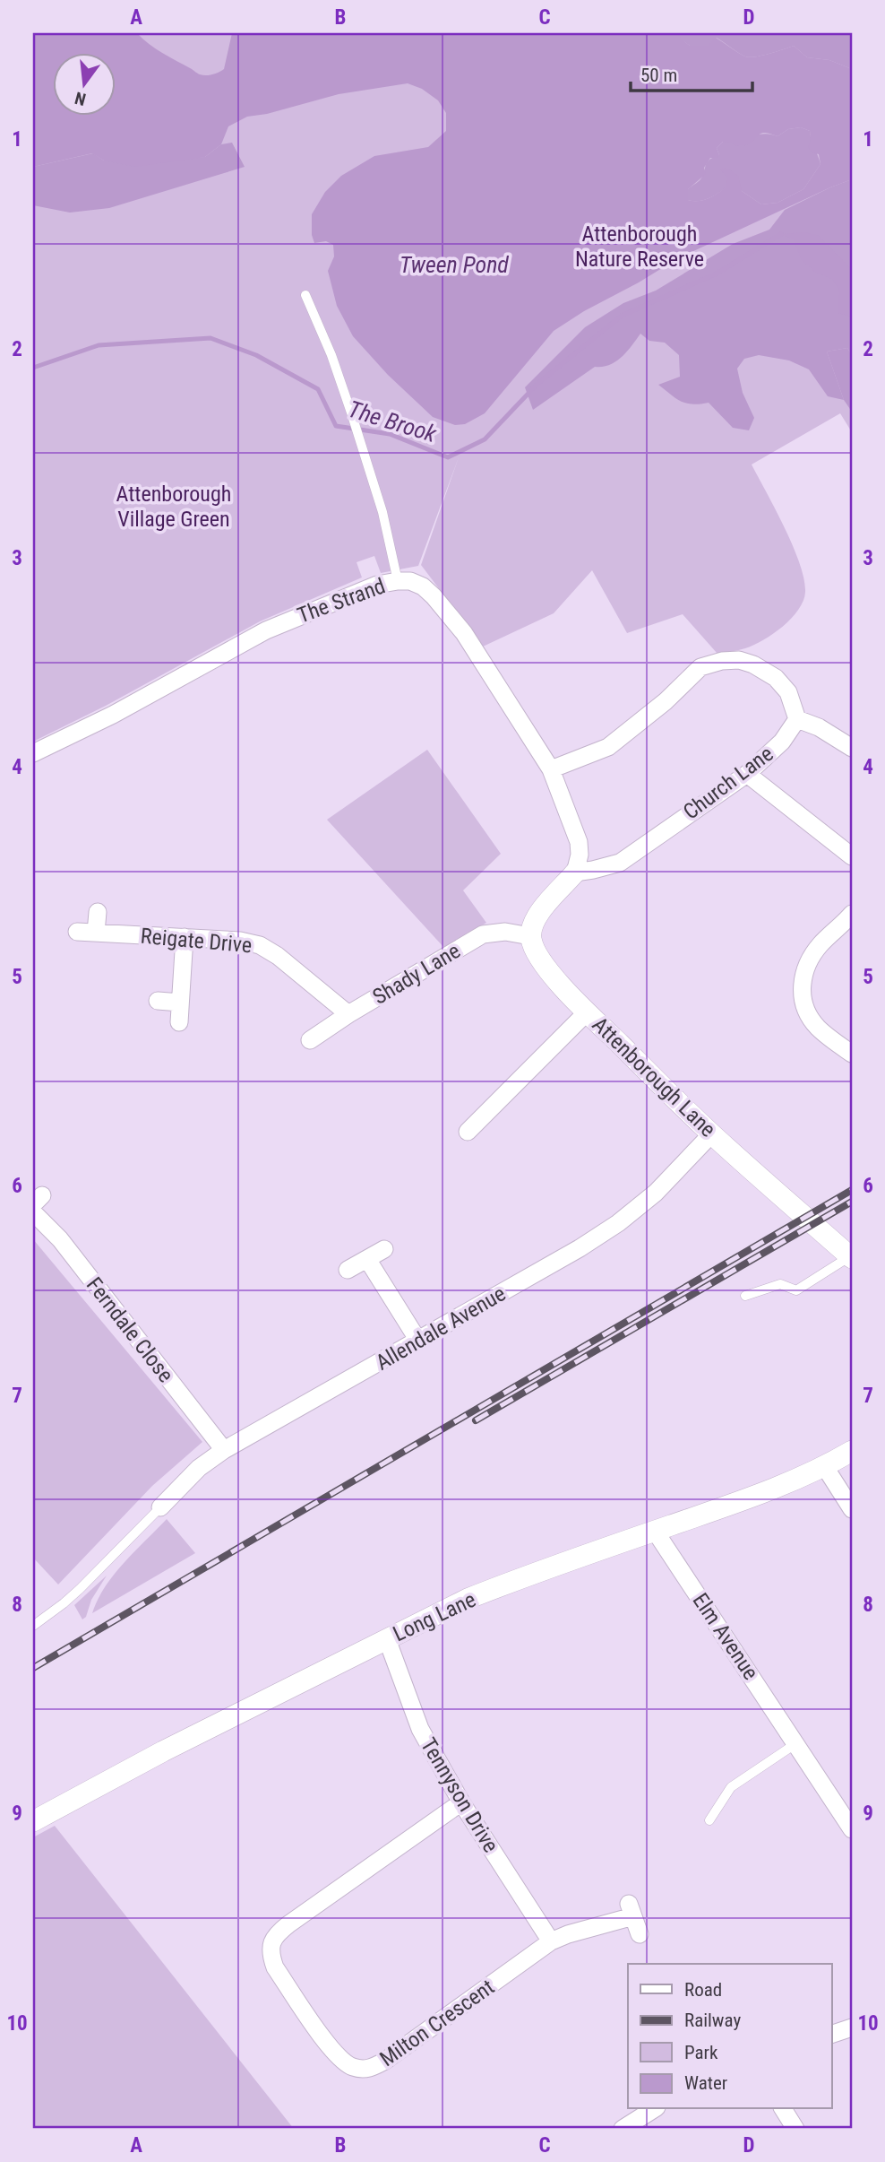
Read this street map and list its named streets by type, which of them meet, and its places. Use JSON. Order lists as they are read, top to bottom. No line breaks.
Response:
{"streets":{"street":["The Strand","Church Lane","Reigate Drive","Shady Lane","Attenborough Lane","Allendale Avenue","Ferndale Close","Long Lane","Elm Avenue","Tennyson Drive","Milton Crescent"]},"crossings":[["The Strand","Church Lane"],["Reigate Drive","Shady Lane"],["Shady Lane","Attenborough Lane"],["Attenborough Lane","Allendale Avenue"],["Allendale Avenue","Ferndale Close"],["Long Lane","Elm Avenue"],["Long Lane","Tennyson Drive"],["Tennyson Drive","Milton Crescent"]],"water":["Tween Pond","The Brook"],"parks":["Attenborough Nature Reserve","Attenborough Village Green"],"legend":["Road","Railway","Park","Water"],"scale_bar":"50 m","north":"bottom","grid":{"columns":["A","B","C","D"],"rows":["1","2","3","4","5","6","7","8","9","10"]}}
